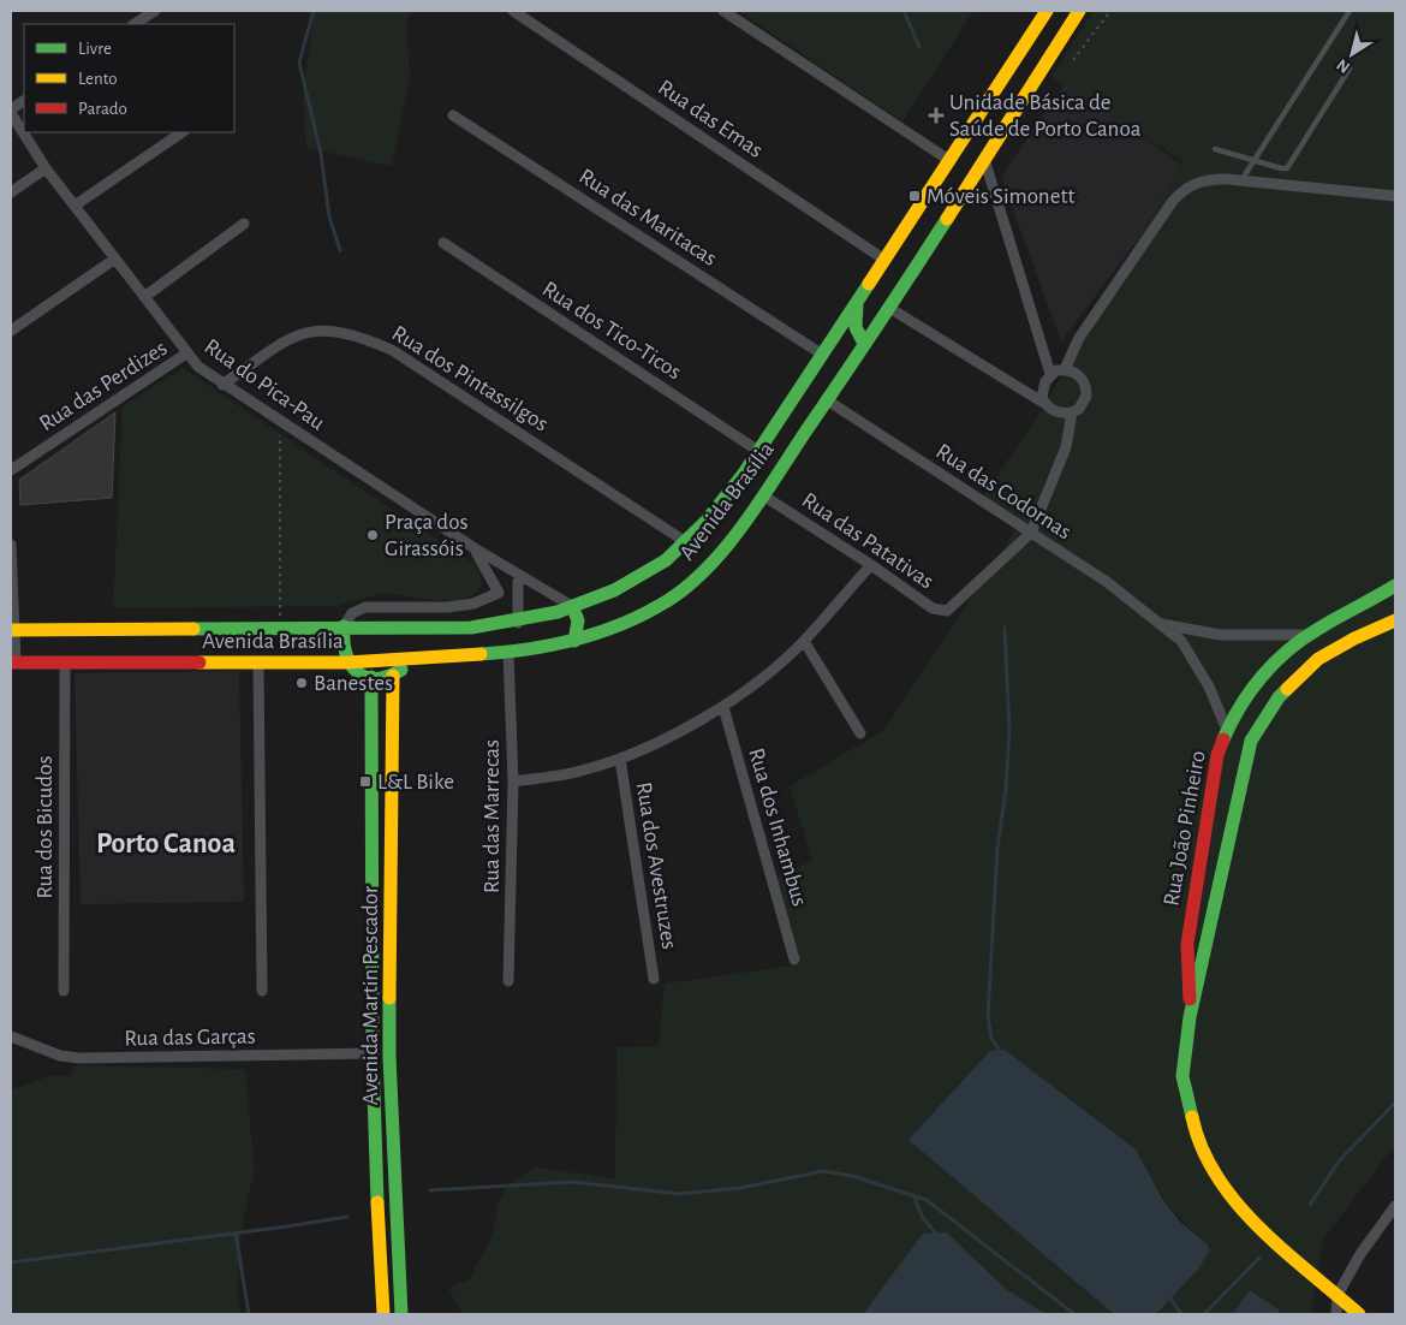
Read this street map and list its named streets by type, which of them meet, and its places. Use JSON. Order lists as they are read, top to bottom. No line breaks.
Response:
{"streets":{"street":["Rua das Emas","Rua das Maritacas","Rua dos Tico-Ticos","Rua dos Pintassilgos","Rua do Pica-Pau","Rua das Perdizes","Rua das Codornas","Avenida Brasília","Rua das Patativas","Rua das Marrecas","Rua dos Bicudos","Rua dos Inhambus","Rua João Pinheiro","Rua dos Avestruzes","Avenida Martin Pescador","Rua das Garças"]},"crossings":[["Rua das Emas","Avenida Brasília"],["Rua das Maritacas","Avenida Brasília"],["Rua dos Tico-Ticos","Avenida Brasília"],["Rua dos Pintassilgos","Rua do Pica-Pau"],["Rua dos Pintassilgos","Avenida Brasília"],["Rua do Pica-Pau","Rua das Perdizes"],["Rua do Pica-Pau","Avenida Brasília"],["Rua das Codornas","Avenida Brasília"],["Rua das Codornas","Rua das Patativas"],["Rua das Codornas","Rua João Pinheiro"],["Avenida Brasília","Rua das Patativas"],["Avenida Brasília","Rua das Marrecas"],["Avenida Brasília","Rua dos Bicudos"],["Avenida Martin Pescador","Rua das Garças"]],"districts":["Porto Canoa"],"places":{"health":["Unidade Básica de Saúde de Porto Canoa"],"transit":["Móveis Simonett","L&L Bike"],"other":["Praça dos Girassóis","Banestes"]},"legend":["Livre","Lento","Parado"],"north":"bottom left"}
